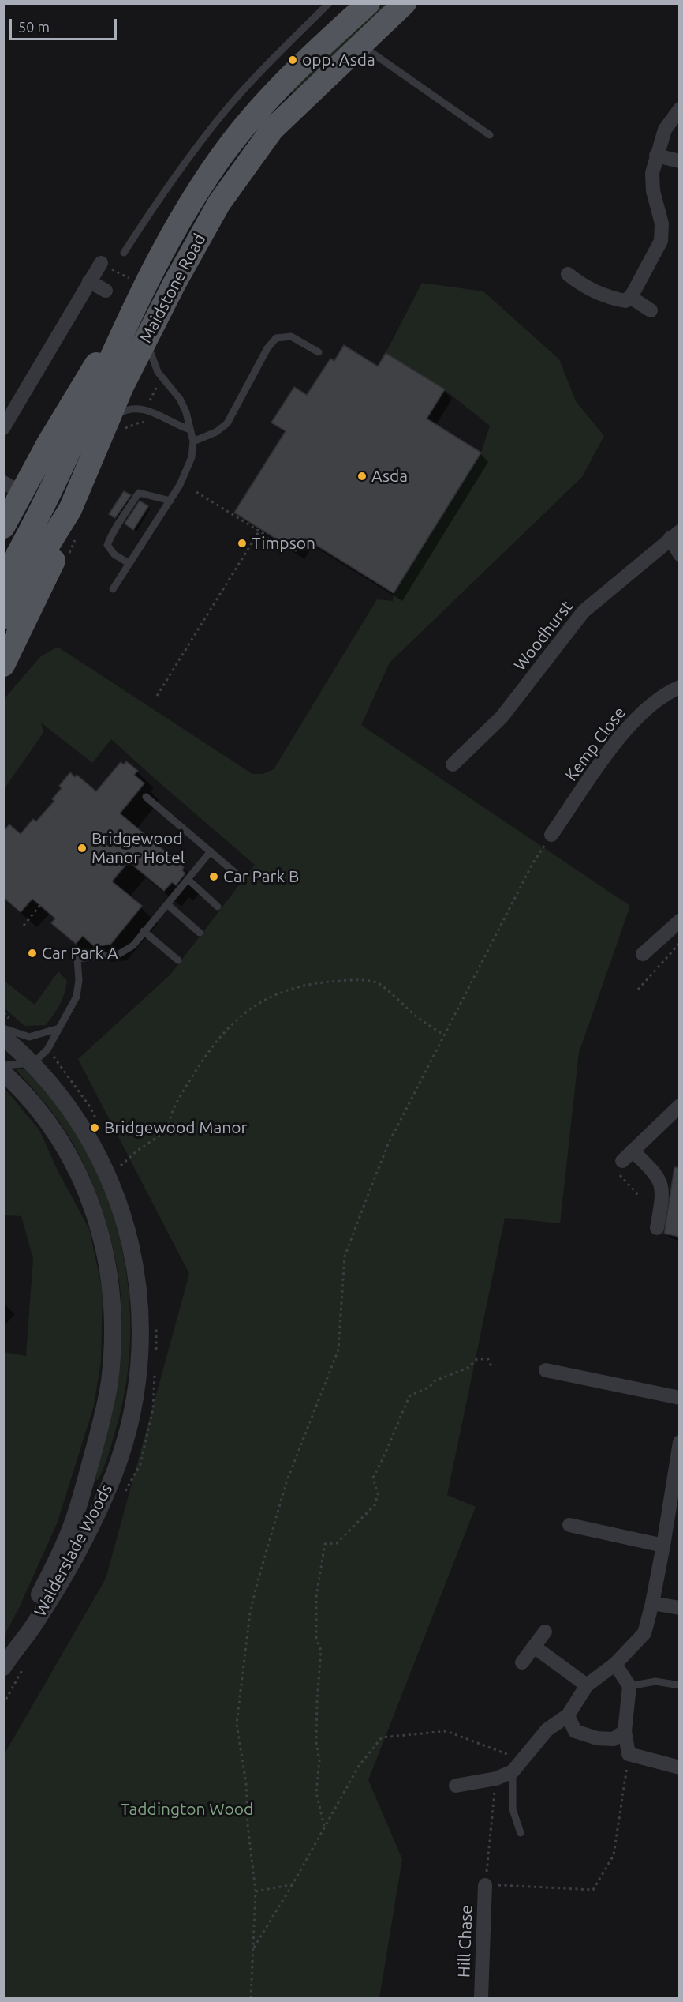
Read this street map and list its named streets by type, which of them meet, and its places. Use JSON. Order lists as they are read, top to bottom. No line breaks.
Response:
{"streets":{"main road":["Maidstone Road"],"street":["Woodhurst","Kemp Close","Walderslade Woods","Hill Chase"]},"parks":["Taddington Wood"],"places":["opp. Asda","Asda","Timpson","Bridgewood Manor Hotel","Car Park B","Car Park A","Bridgewood Manor"],"scale_bar":"50 m"}
